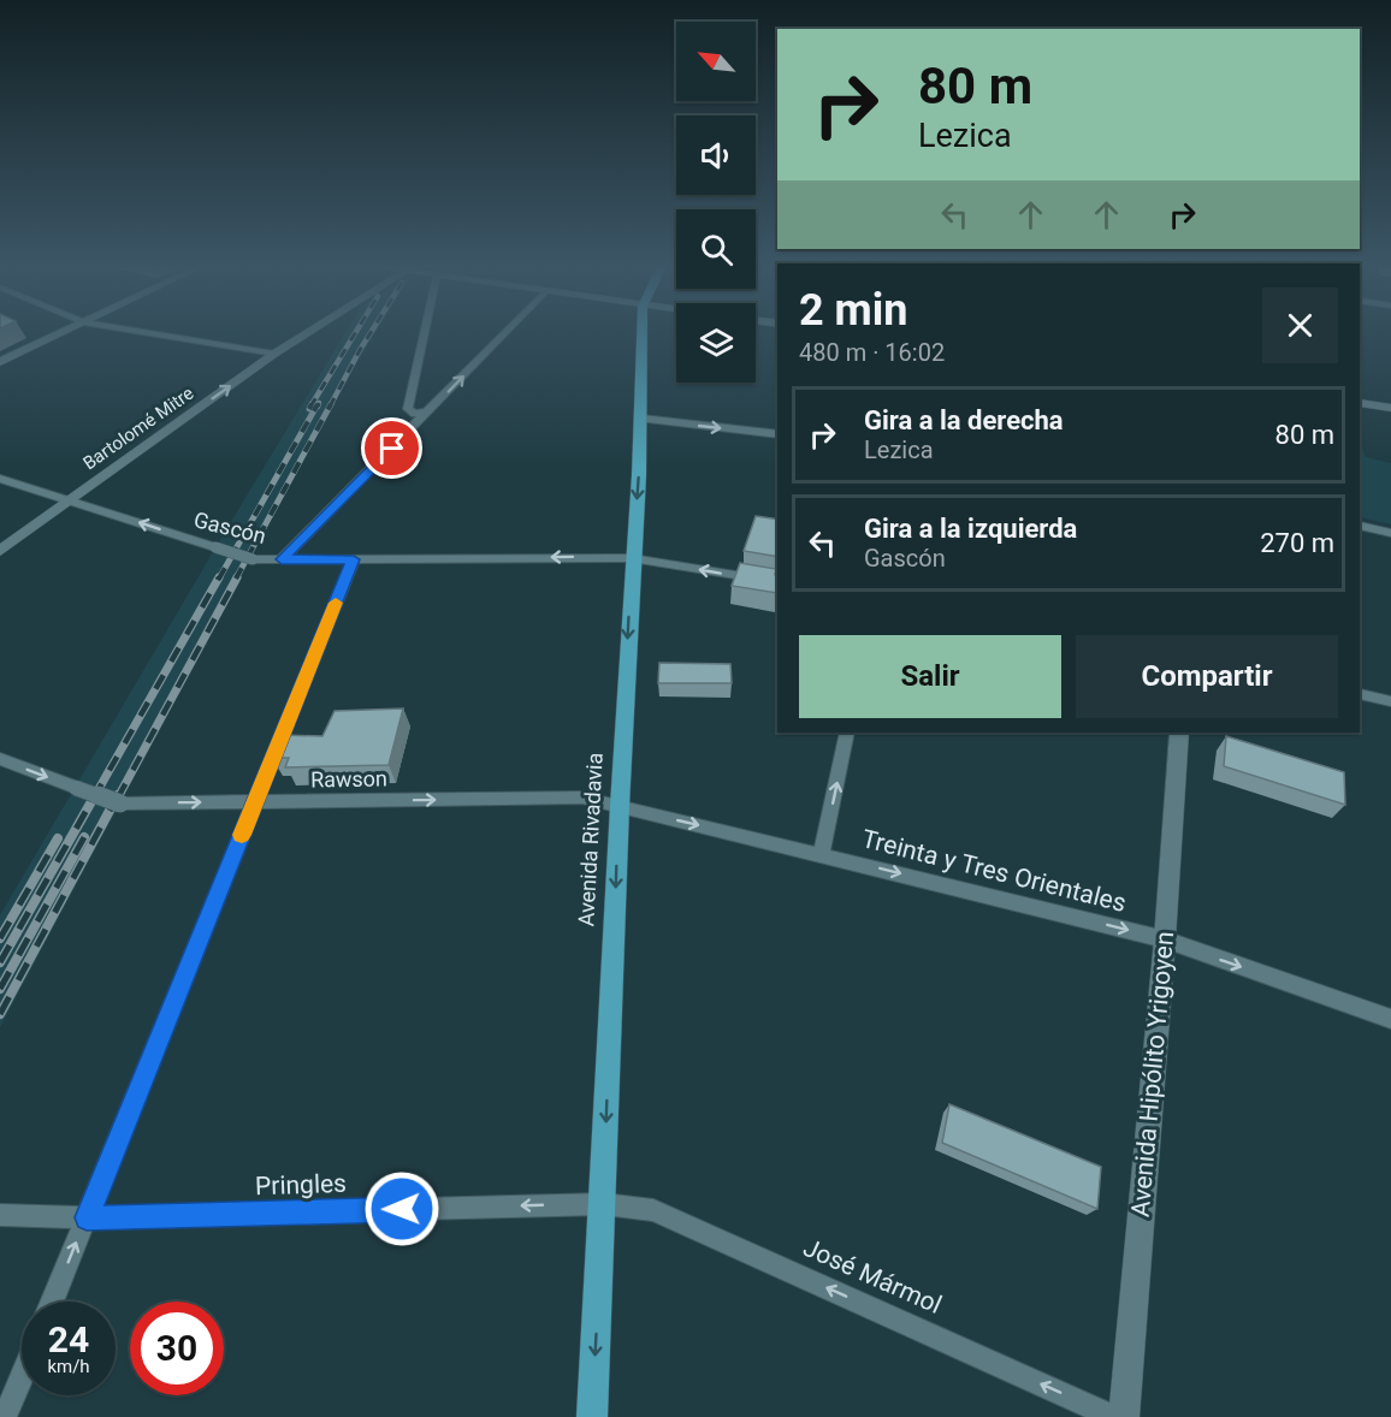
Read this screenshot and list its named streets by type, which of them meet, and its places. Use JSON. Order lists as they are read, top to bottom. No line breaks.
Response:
{"streets":{"main road":["Bartolomé Mitre","Avenida Rivadavia","Avenida Hipólito Yrigoyen"],"street":["Gascón","Rawson","Treinta y Tres Orientales","Pringles","José Mármol"]},"crossings":[["Bartolomé Mitre","Gascón"],["Gascón","Avenida Rivadavia"],["Rawson","Avenida Rivadavia"],["Rawson","Treinta y Tres Orientales"],["Avenida Rivadavia","Treinta y Tres Orientales"],["Avenida Rivadavia","Pringles"],["Avenida Rivadavia","José Mármol"],["Treinta y Tres Orientales","Avenida Hipólito Yrigoyen"],["Pringles","José Mármol"]],"one_way":["Bartolomé Mitre","Gascón","Rawson","Avenida Rivadavia","Treinta y Tres Orientales","Pringles","José Mármol"],"north":"top left","page":{"turn":["80 m","Lezica"],"heading":["2 min","480 m · 16:02"],"list":[{"name":"Gira a la derecha","note":"Lezica","value":"80 m"},{"name":"Gira a la izquierda","note":"Gascón","value":"270 m"}],"buttons":["Salir","Compartir"],"speed":"24 km/h","limit":"30"}}
